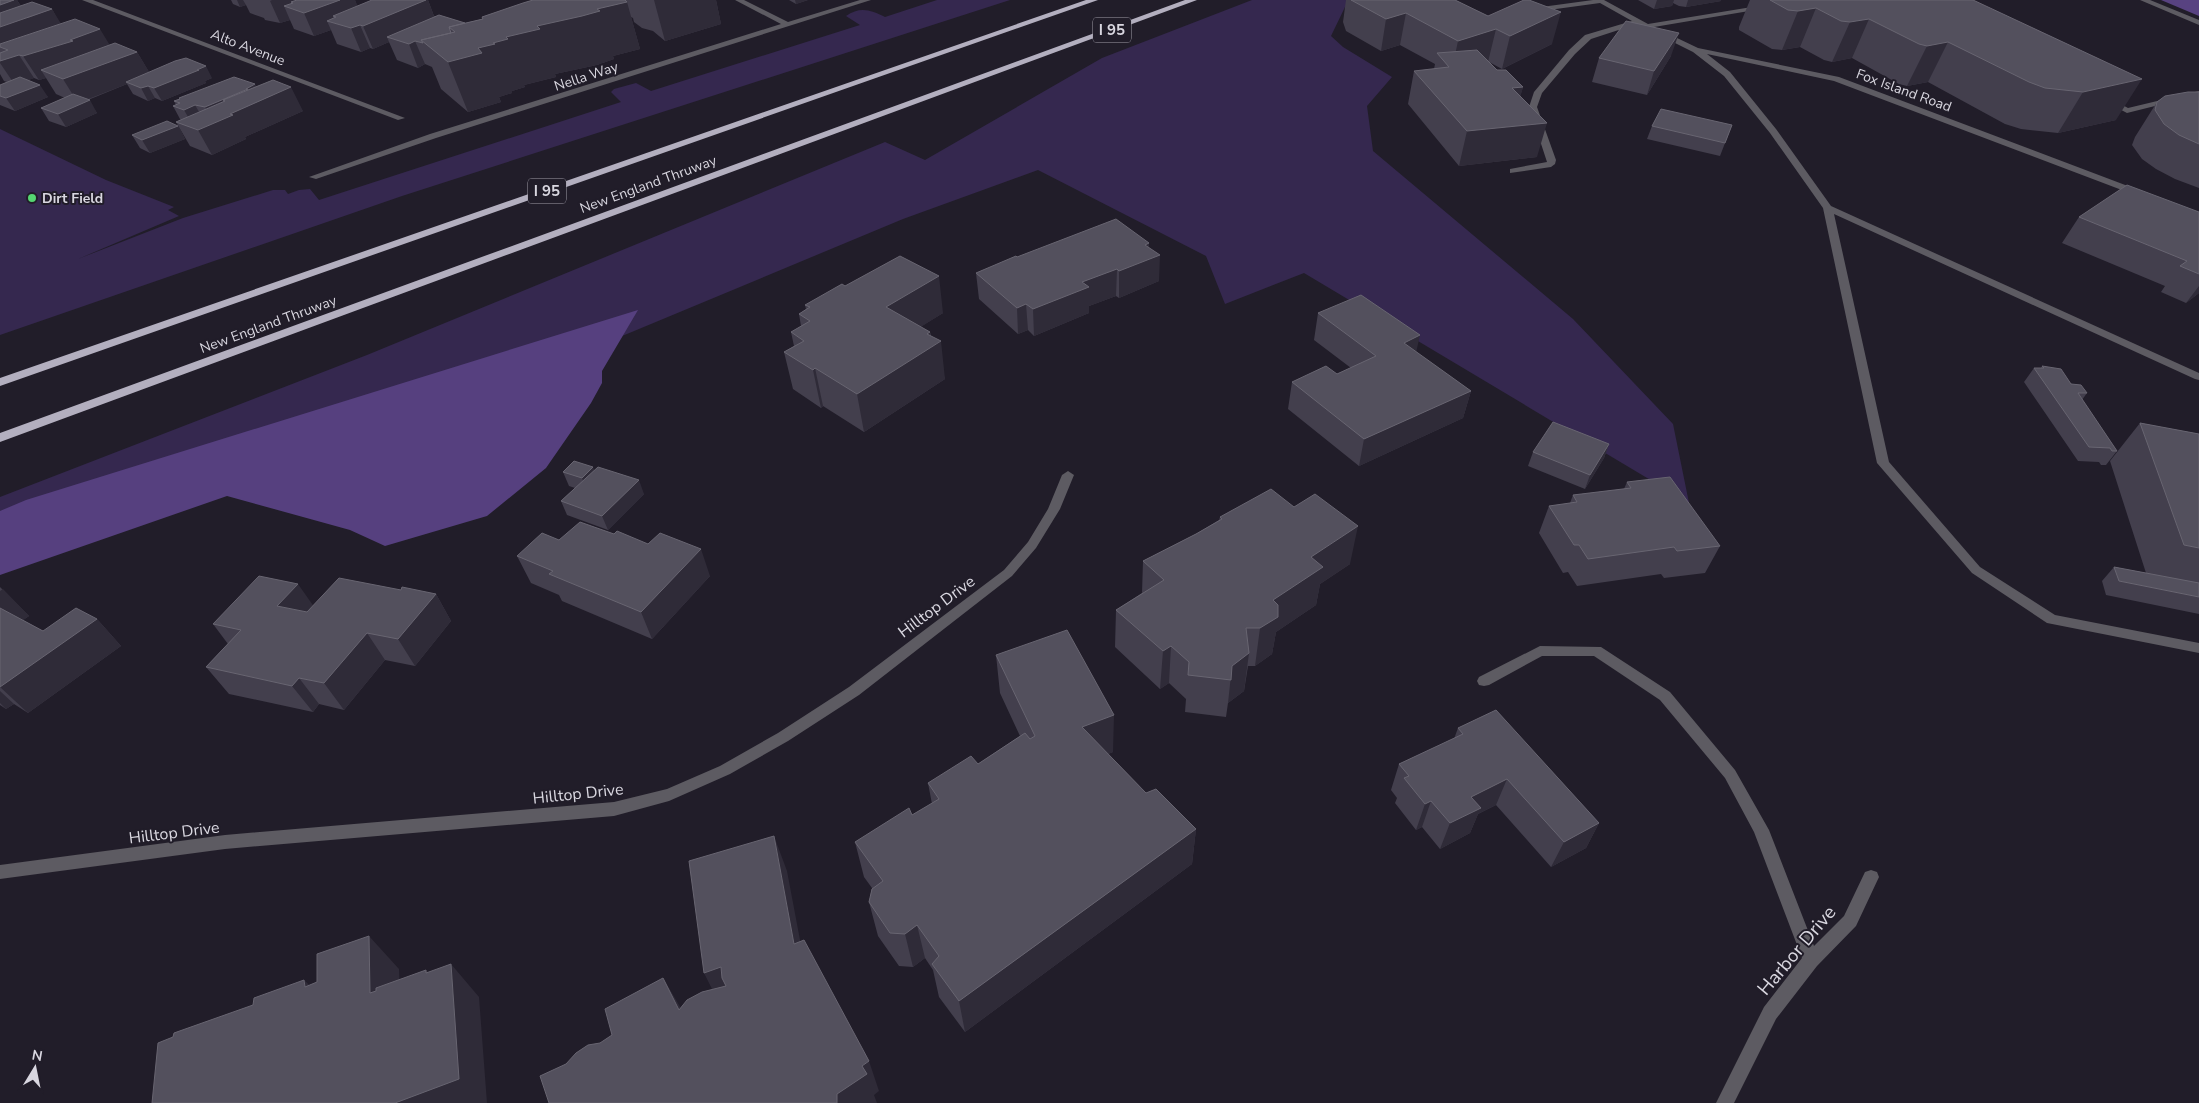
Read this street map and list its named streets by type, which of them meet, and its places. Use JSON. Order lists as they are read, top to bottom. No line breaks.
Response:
{"streets":{"highway":["I 95","New England Thruway"],"street":["Alto Avenue","Nella Way","Fox Island Road","Hilltop Drive","Harbor Drive"]},"places":["Dirt Field"],"north":"top"}
